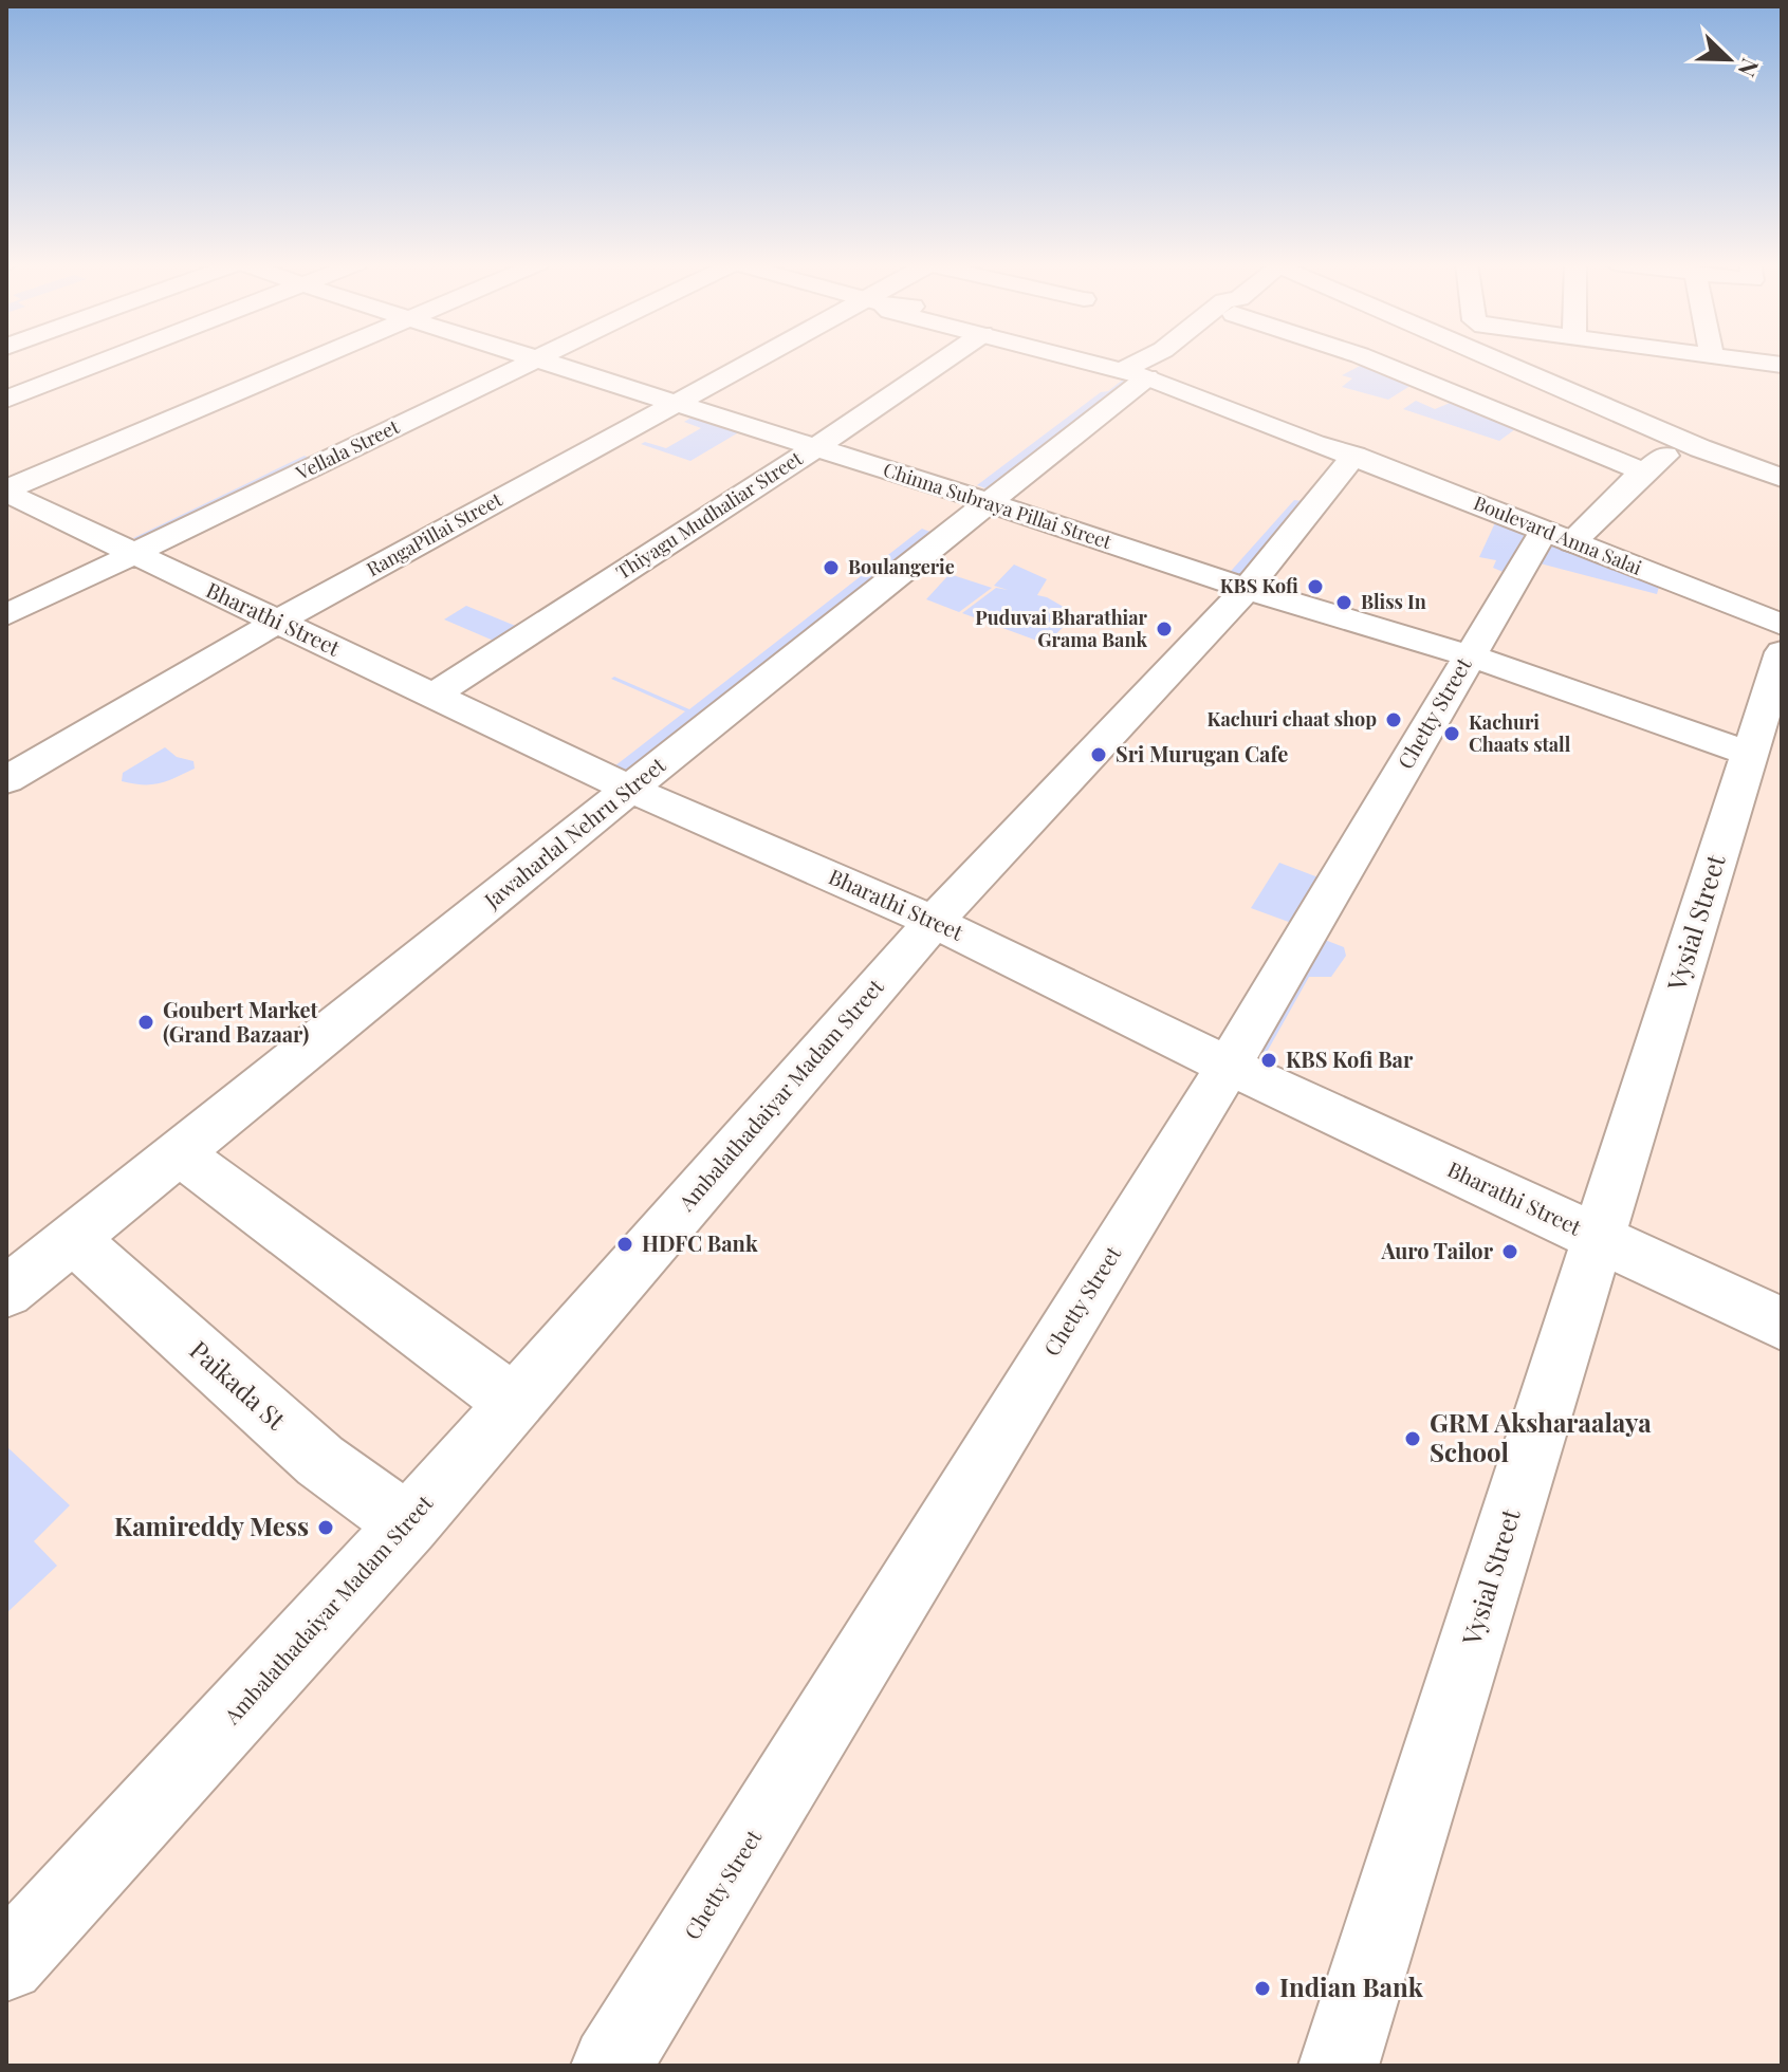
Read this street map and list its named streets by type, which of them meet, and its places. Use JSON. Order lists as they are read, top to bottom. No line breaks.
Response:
{"streets":{"street":["Vellala Street","Chinna Subraya Pillai Street","Thiyagu Mudhaliar Street","RangaPillai Street","Boulevard Anna Salai","Bharathi Street","Chetty Street","Jawaharlal Nehru Street","Vysial Street","Ambalathadaiyar Madam Street","Paikada St"]},"crossings":[["Vellala Street","Bharathi Street"],["Chinna Subraya Pillai Street","Thiyagu Mudhaliar Street"],["Chinna Subraya Pillai Street","RangaPillai Street"],["Chinna Subraya Pillai Street","Chetty Street"],["Chinna Subraya Pillai Street","Jawaharlal Nehru Street"],["Chinna Subraya Pillai Street","Vysial Street"],["Chinna Subraya Pillai Street","Ambalathadaiyar Madam Street"],["Thiyagu Mudhaliar Street","Bharathi Street"],["RangaPillai Street","Bharathi Street"],["Boulevard Anna Salai","Chetty Street"],["Boulevard Anna Salai","Jawaharlal Nehru Street"],["Boulevard Anna Salai","Ambalathadaiyar Madam Street"],["Bharathi Street","Chetty Street"],["Bharathi Street","Jawaharlal Nehru Street"],["Bharathi Street","Vysial Street"],["Bharathi Street","Ambalathadaiyar Madam Street"],["Jawaharlal Nehru Street","Paikada St"],["Ambalathadaiyar Madam Street","Paikada St"]],"places":["Boulangerie","KBS Kofi","Bliss In","Puduvai Bharathiar Grama Bank","Kachuri chaat shop","Kachuri Chaats stall","Sri Murugan Cafe","Goubert Market (Grand Bazaar)","KBS Kofi Bar","HDFC Bank","Auro Tailor","GRM Aksharaalaya School","Kamireddy Mess","Indian Bank"],"north":"bottom right"}
